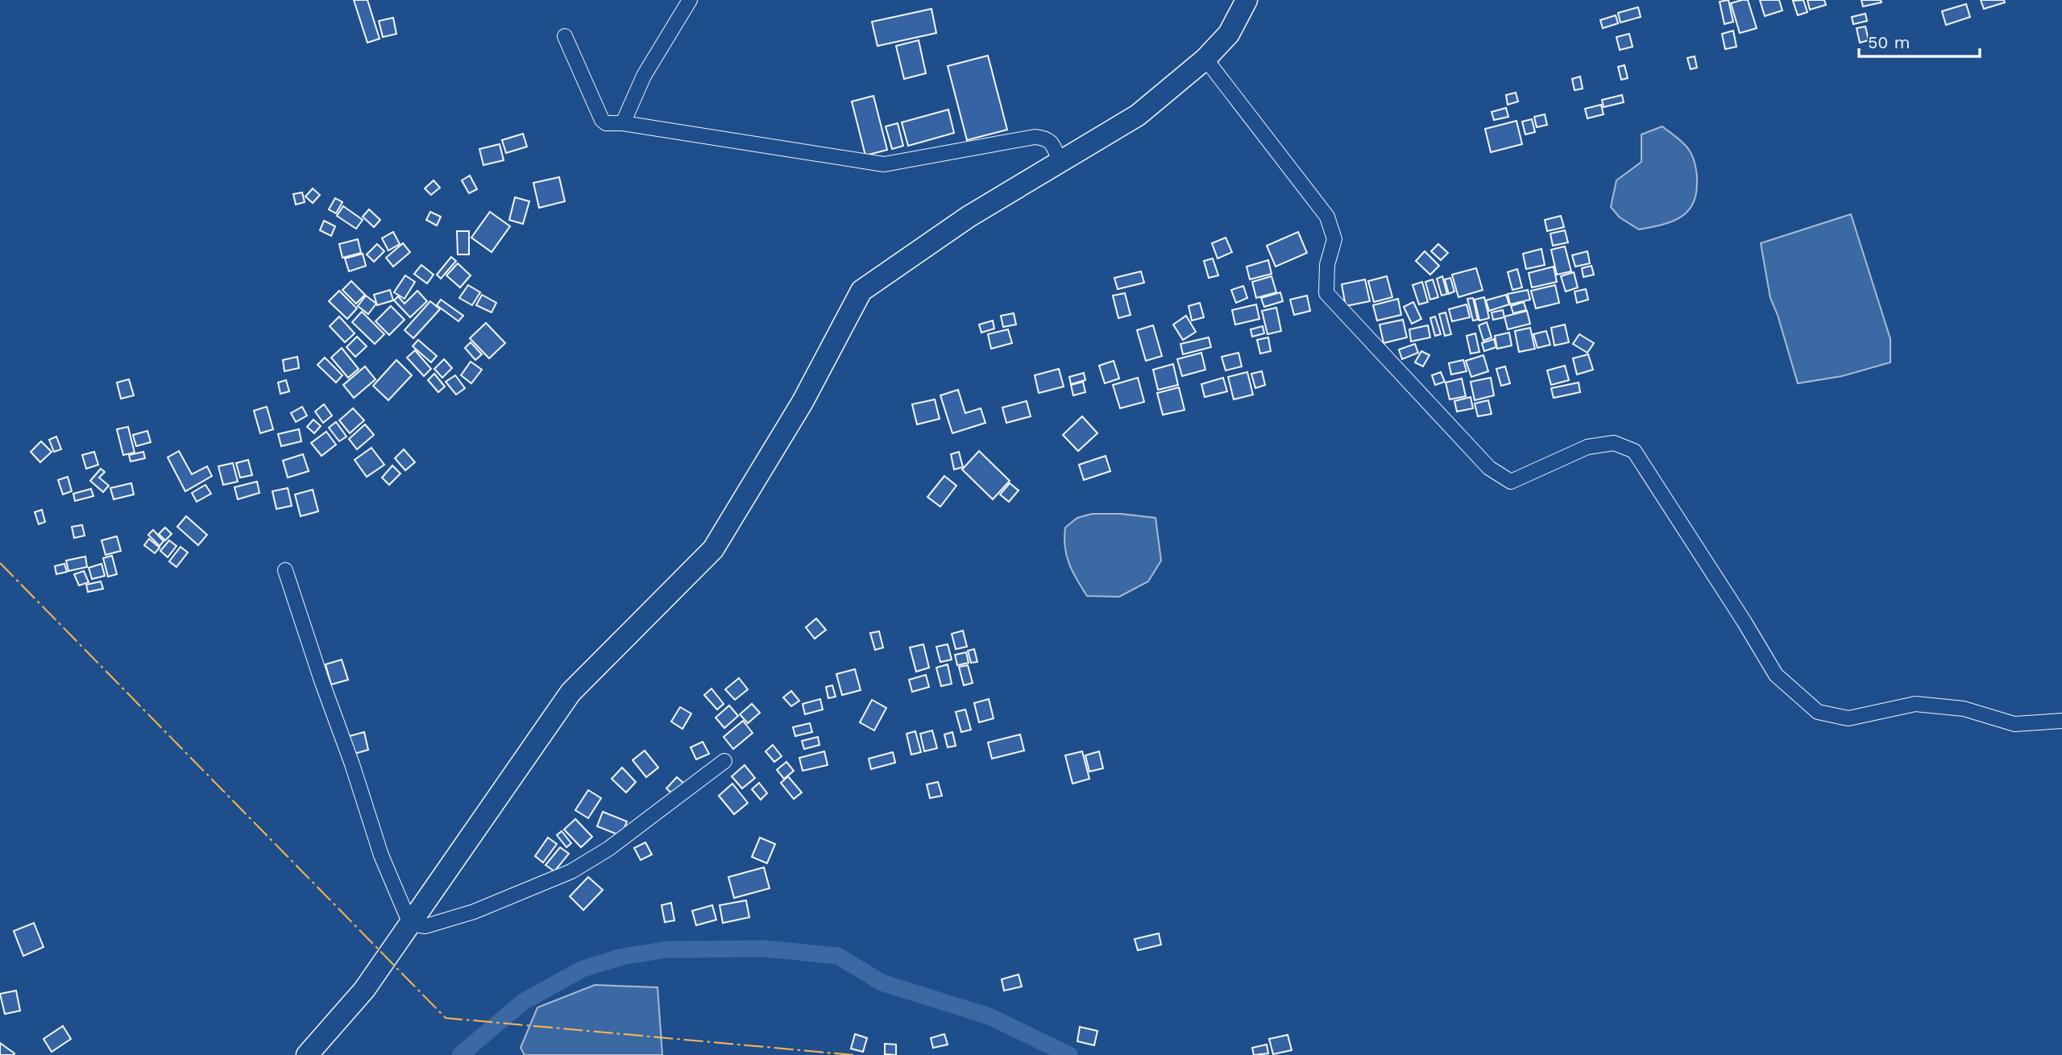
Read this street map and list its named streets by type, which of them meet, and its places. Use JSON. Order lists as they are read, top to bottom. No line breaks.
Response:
{"scale_bar":"50 m"}
